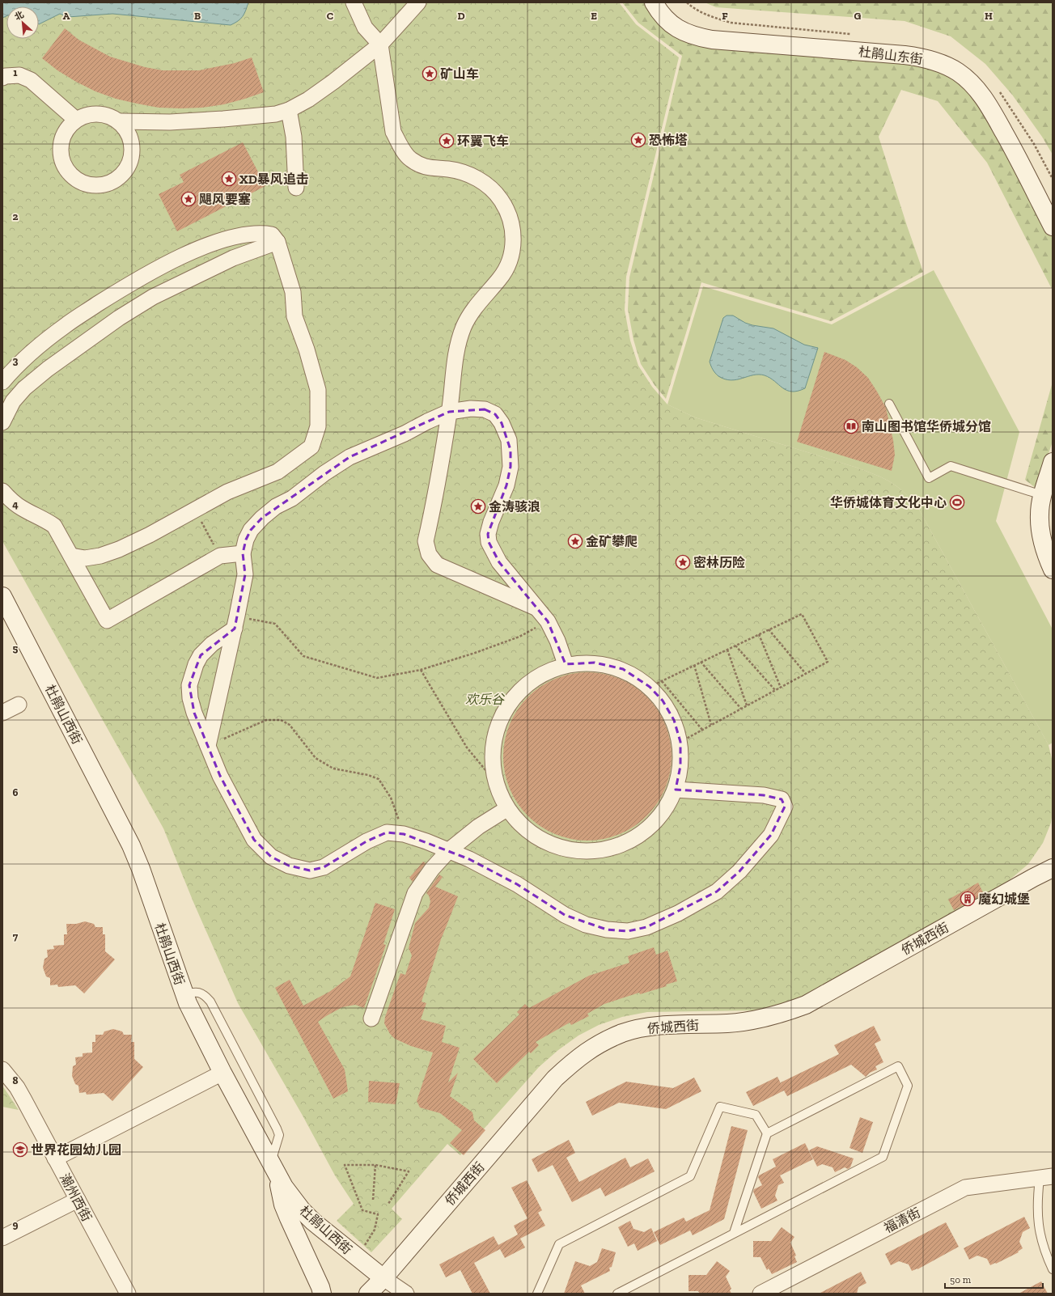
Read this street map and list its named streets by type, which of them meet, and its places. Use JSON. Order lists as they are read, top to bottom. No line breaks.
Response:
{"streets":{"street":["杜鹃山东街","杜鹃山西街","侨城西街","潮州西街","福清街"]},"crossings":[["杜鹃山西街","侨城西街"]],"parks":["欢乐谷"],"places":{"place":["矿山车","恐怖塔","环翼飞车","XD暴风追击","飓风要塞","金涛骇浪","金矿攀爬","密林历险"],"library":["南山图书馆华侨城分馆"],"sports":["华侨城体育文化中心"],"building":["魔幻城堡"],"school or university":["世界花园幼儿园"]},"scale_bar":"50 m","north":"top left","grid":{"columns":["A","B","C","D","E","F","G","H"],"rows":["1","2","3","4","5","6","7","8","9"]}}
